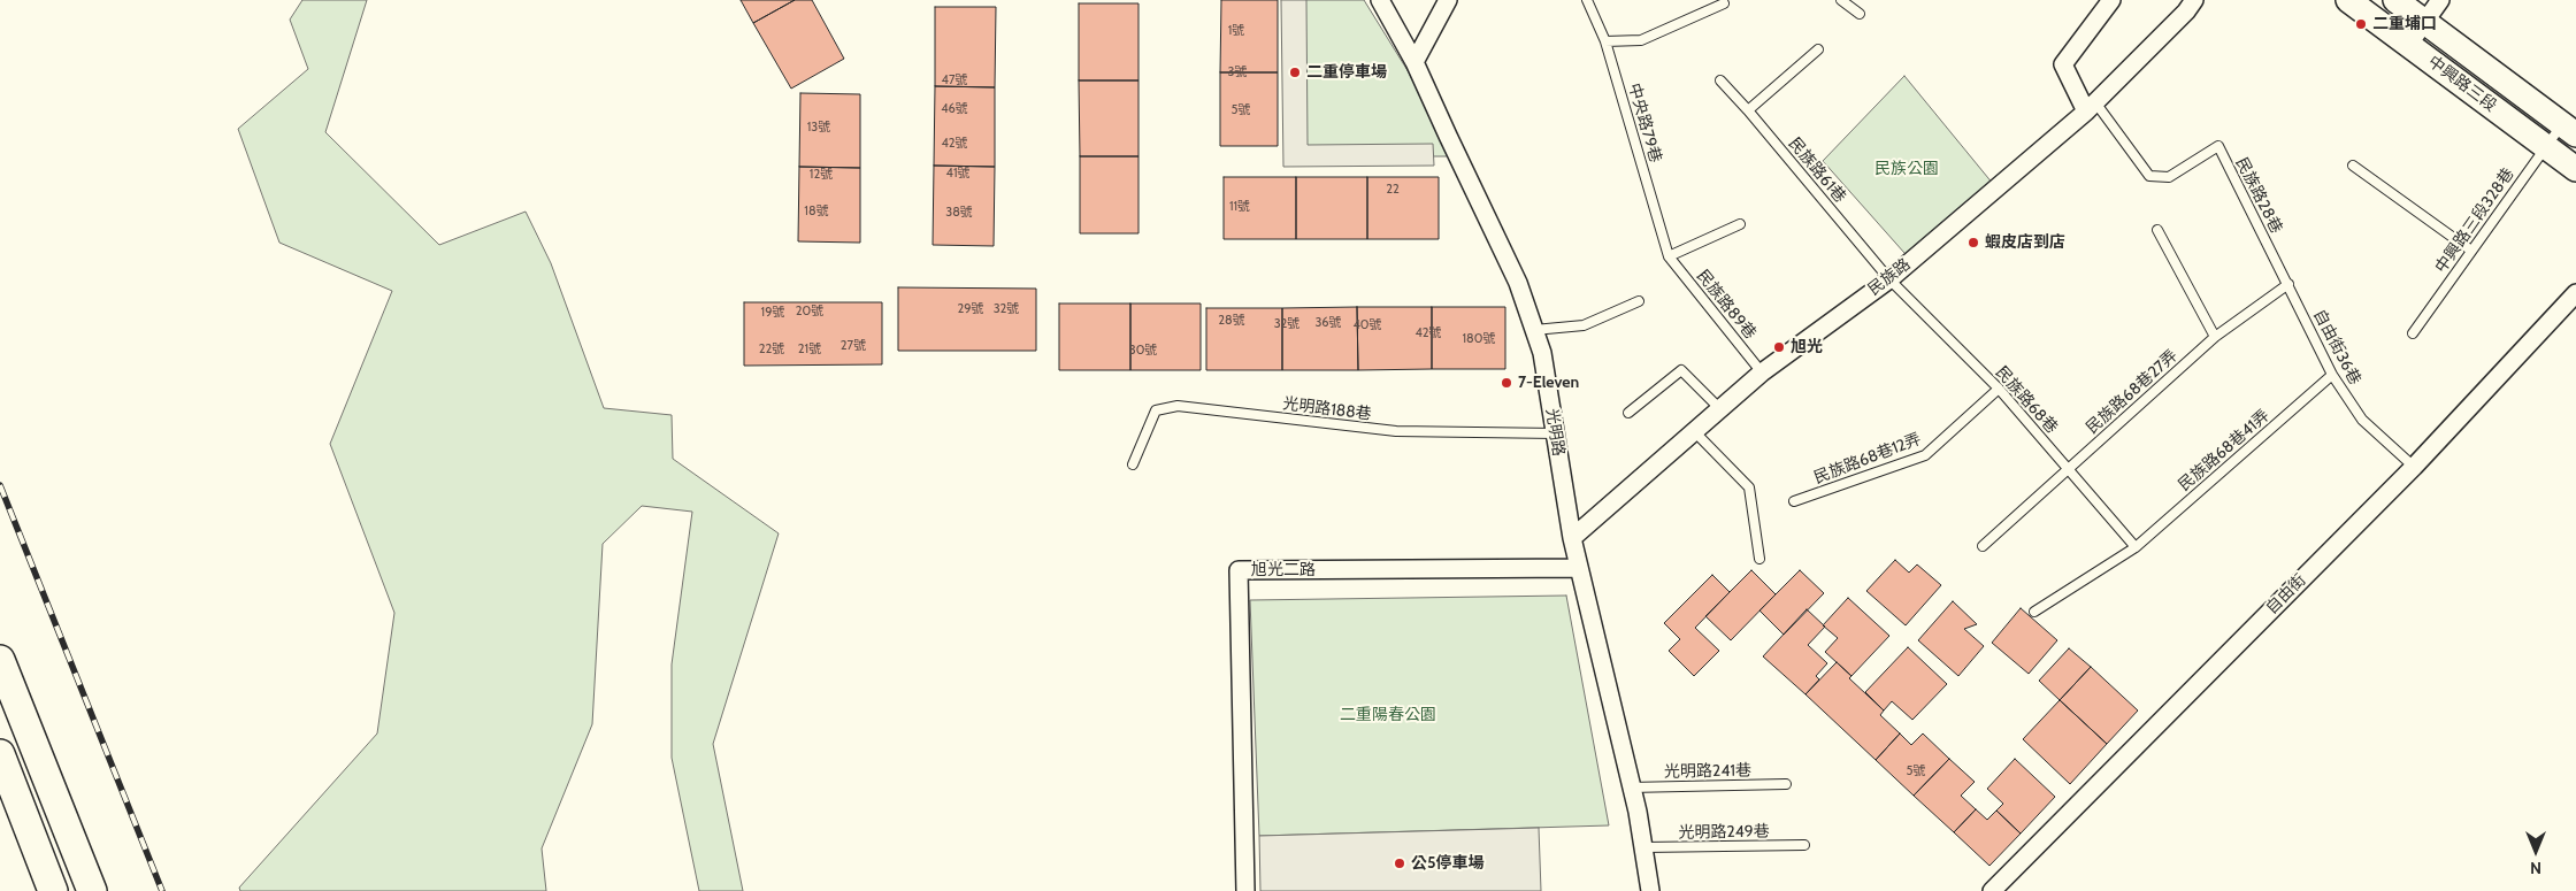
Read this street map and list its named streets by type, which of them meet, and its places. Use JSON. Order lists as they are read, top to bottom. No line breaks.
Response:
{"streets":{"main road":["中興路三段"],"street":["民族路","光明路","旭光二路","自由街"],"lane":["中央路79巷","民族路61巷","民族路28巷","中興路三段328巷","民族路89巷","自由街36巷","民族路68巷27弄","民族路68巷","光明路188巷","民族路68巷41弄","民族路68巷12弄","光明路241巷","光明路249巷"]},"crossings":[["中興路三段","中興路三段328巷"],["中央路79巷","民族路89巷"],["民族路61巷","民族路"],["民族路61巷","民族路68巷"],["民族路28巷","民族路"],["民族路28巷","自由街36巷"],["民族路28巷","民族路68巷27弄"],["民族路","民族路89巷"],["民族路","民族路68巷"],["民族路","光明路"],["自由街36巷","民族路68巷27弄"],["自由街36巷","民族路68巷41弄"],["自由街36巷","自由街"],["民族路68巷27弄","民族路68巷"],["民族路68巷","民族路68巷41弄"],["民族路68巷","民族路68巷12弄"],["光明路188巷","光明路"],["光明路","旭光二路"],["光明路","光明路241巷"],["光明路","光明路249巷"]],"parks":["民族公園","二重陽春公園"],"places":["二重埔口","二重停車場","蝦皮店到店","旭光","7-Eleven","公5停車場"],"house_numbers":["1號","3號","47號","46號","5號","13號","42號","41號","12號","22","11號","18號","38號","29號","32號","20號","19號","28號","36號","32號","40號","42號","180號","27號","22號","21號","30號","5號"],"north":"bottom"}
